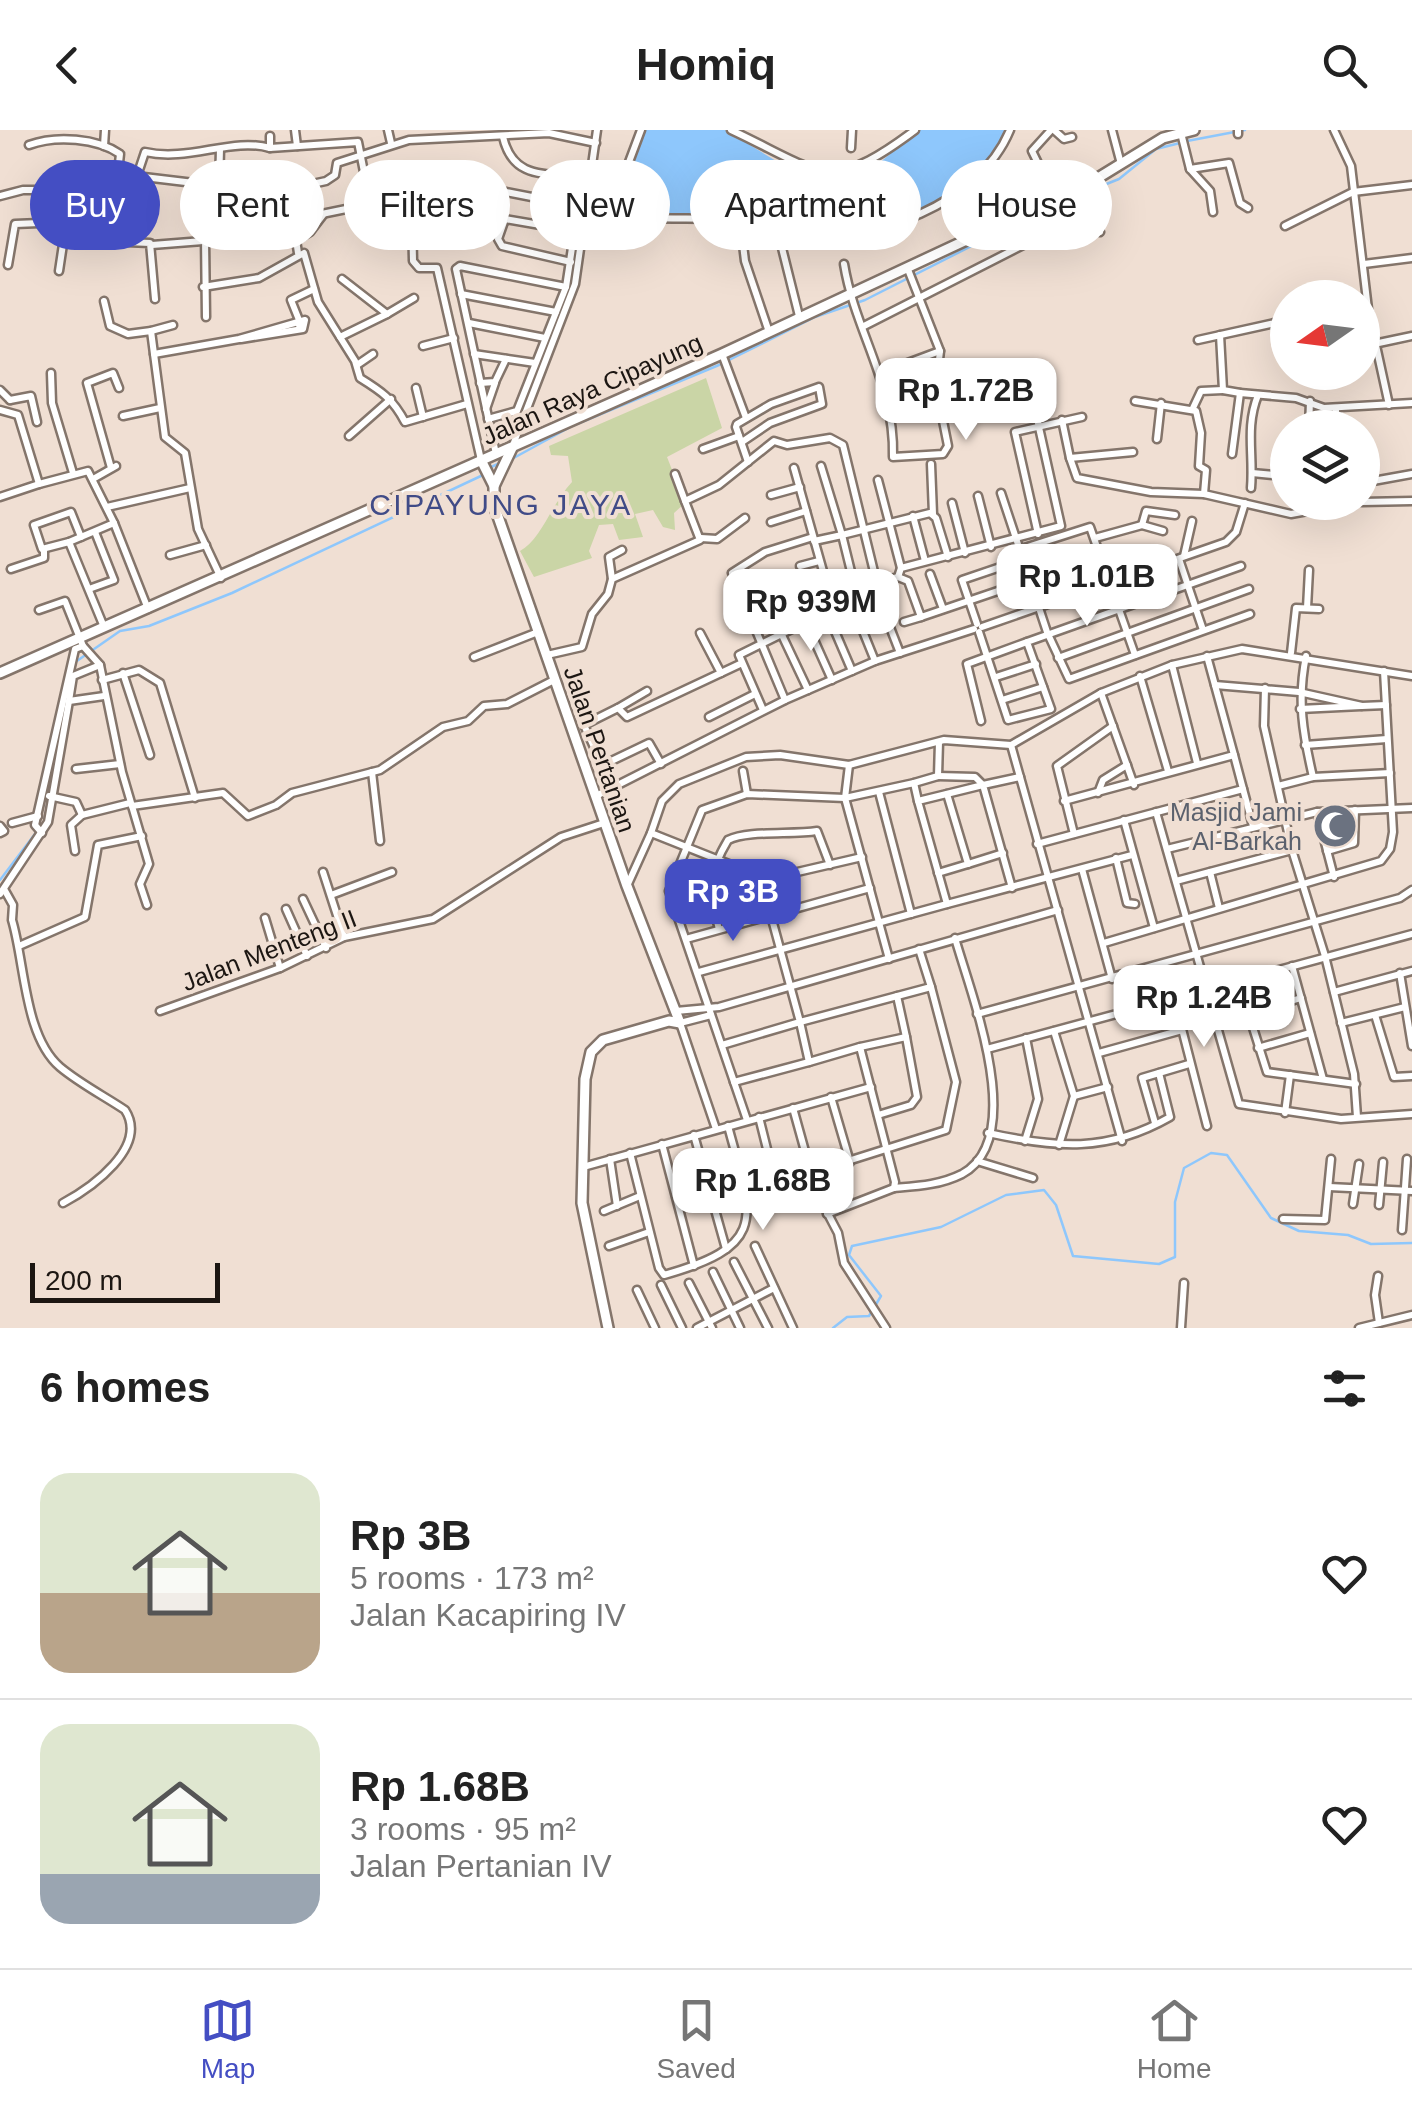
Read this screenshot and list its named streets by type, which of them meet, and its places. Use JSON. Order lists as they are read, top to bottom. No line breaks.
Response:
{"streets":{"main road":["Jalan Raya Cipayung","Jalan Pertanian"],"street":["Jalan Menteng II"]},"crossings":[["Jalan Raya Cipayung","Jalan Pertanian"],["Jalan Pertanian","Jalan Menteng II"]],"districts":["CIPAYUNG JAYA"],"places":{"mosque":["Masjid Jami Al-Barkah"]},"scale_bar":"200 m","north":"left","page":{"header":"Homiq","chip":["Buy","Rent","Filters","New","Apartment","House"],"price":["Rp 1.72B","Rp 1.01B","Rp 939M","Rp 3B","Rp 1.24B","Rp 1.68B"],"scale":"200 m","heading":"6 homes","list":[{"name":"Rp 3B","note":"5 rooms · 173 m² · Jalan Kacapiring IV"},{"name":"Rp 1.68B","note":"3 rooms · 95 m² · Jalan Pertanian IV"}],"tabs":["Map","Saved","Home"]}}
